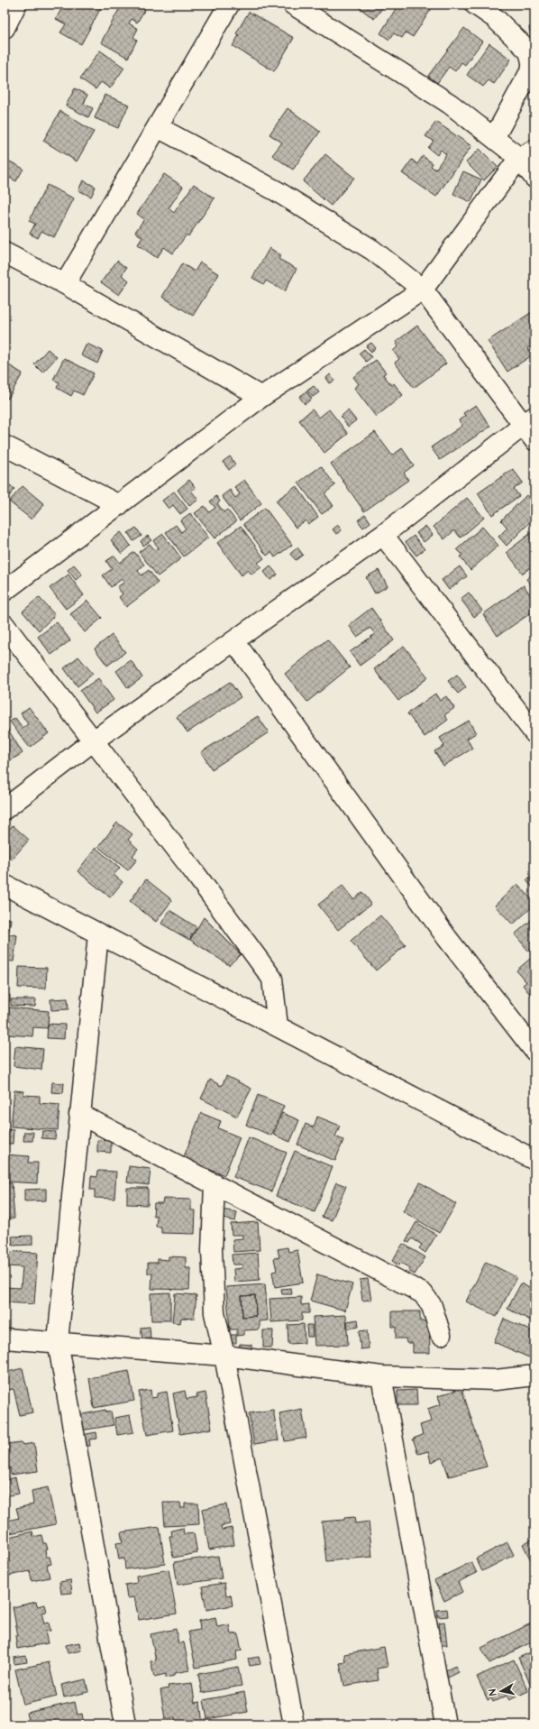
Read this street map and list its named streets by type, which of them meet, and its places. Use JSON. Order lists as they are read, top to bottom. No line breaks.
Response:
{"north":"left"}
